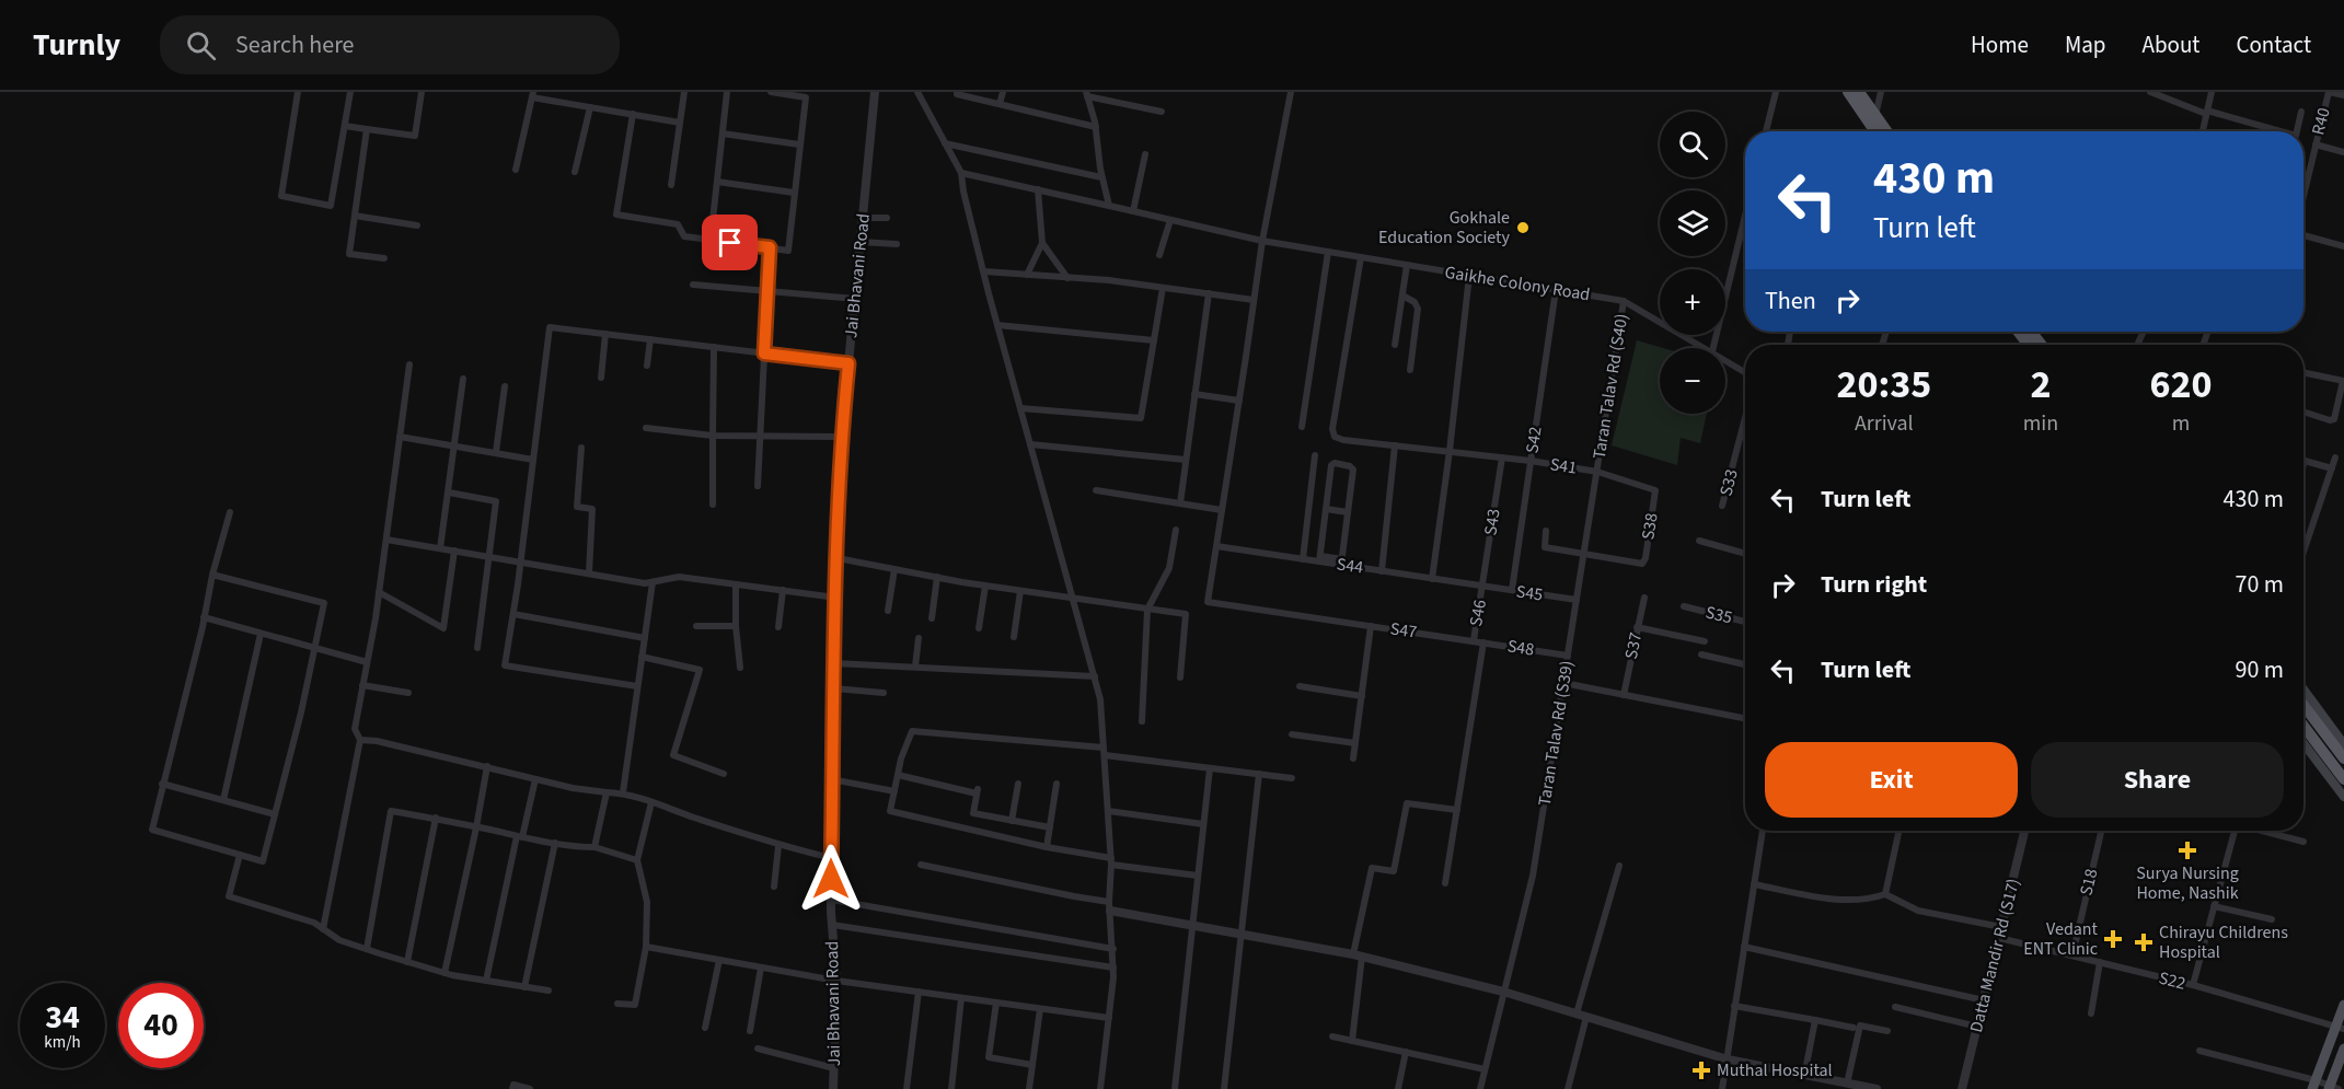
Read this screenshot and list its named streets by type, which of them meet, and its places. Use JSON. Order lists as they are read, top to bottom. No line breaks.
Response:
{"streets":{"street":["R40","Jai Bhavani Road","Gaikhe Colony Road","Taran Talav Rd (S40)","S42","S41","S33","S43","S38","S44","S45","S46","S35","S47","S37","S48","Taran Talav Rd (S39)","S18","Datta Mandir Rd (S17)","S22"]},"crossings":[["Gaikhe Colony Road","Taran Talav Rd (S40)"],["Gaikhe Colony Road","S42"],["Gaikhe Colony Road","S41"],["Taran Talav Rd (S40)","S41"],["Taran Talav Rd (S40)","S38"],["Taran Talav Rd (S40)","Taran Talav Rd (S39)"],["S42","S41"],["S42","S45"],["S41","S43"],["S41","S38"],["S41","Taran Talav Rd (S39)"],["S43","S44"],["S43","S45"],["S43","S46"],["S38","Taran Talav Rd (S39)"],["S44","S45"],["S44","S46"],["S44","S47"],["S45","S46"],["S45","Taran Talav Rd (S39)"],["S46","S47"],["S46","S48"],["S47","S48"],["S48","Taran Talav Rd (S39)"],["Datta Mandir Rd (S17)","S22"]],"places":{"other":["Gokhale Education Society"],"health":["Surya Nursing Home, Nashik","Vedant ENT Clinic","Chirayu Childrens Hospital","Muthal Hospital"]},"page":{"header":"Turnly","search":"Search here","nav":["Home","Map","About","Contact"],"map_buttons":["+","−"],"turn":["430 m","Turn left"],"then":"Then","eta":["20:35","Arrival","2","min","620","m"],"list":[{"name":"Turn left","value":"430 m"},{"name":"Turn right","value":"70 m"},{"name":"Turn left","value":"90 m"}],"buttons":["Exit","Share"],"speed":"34 km/h","limit":"40"}}
